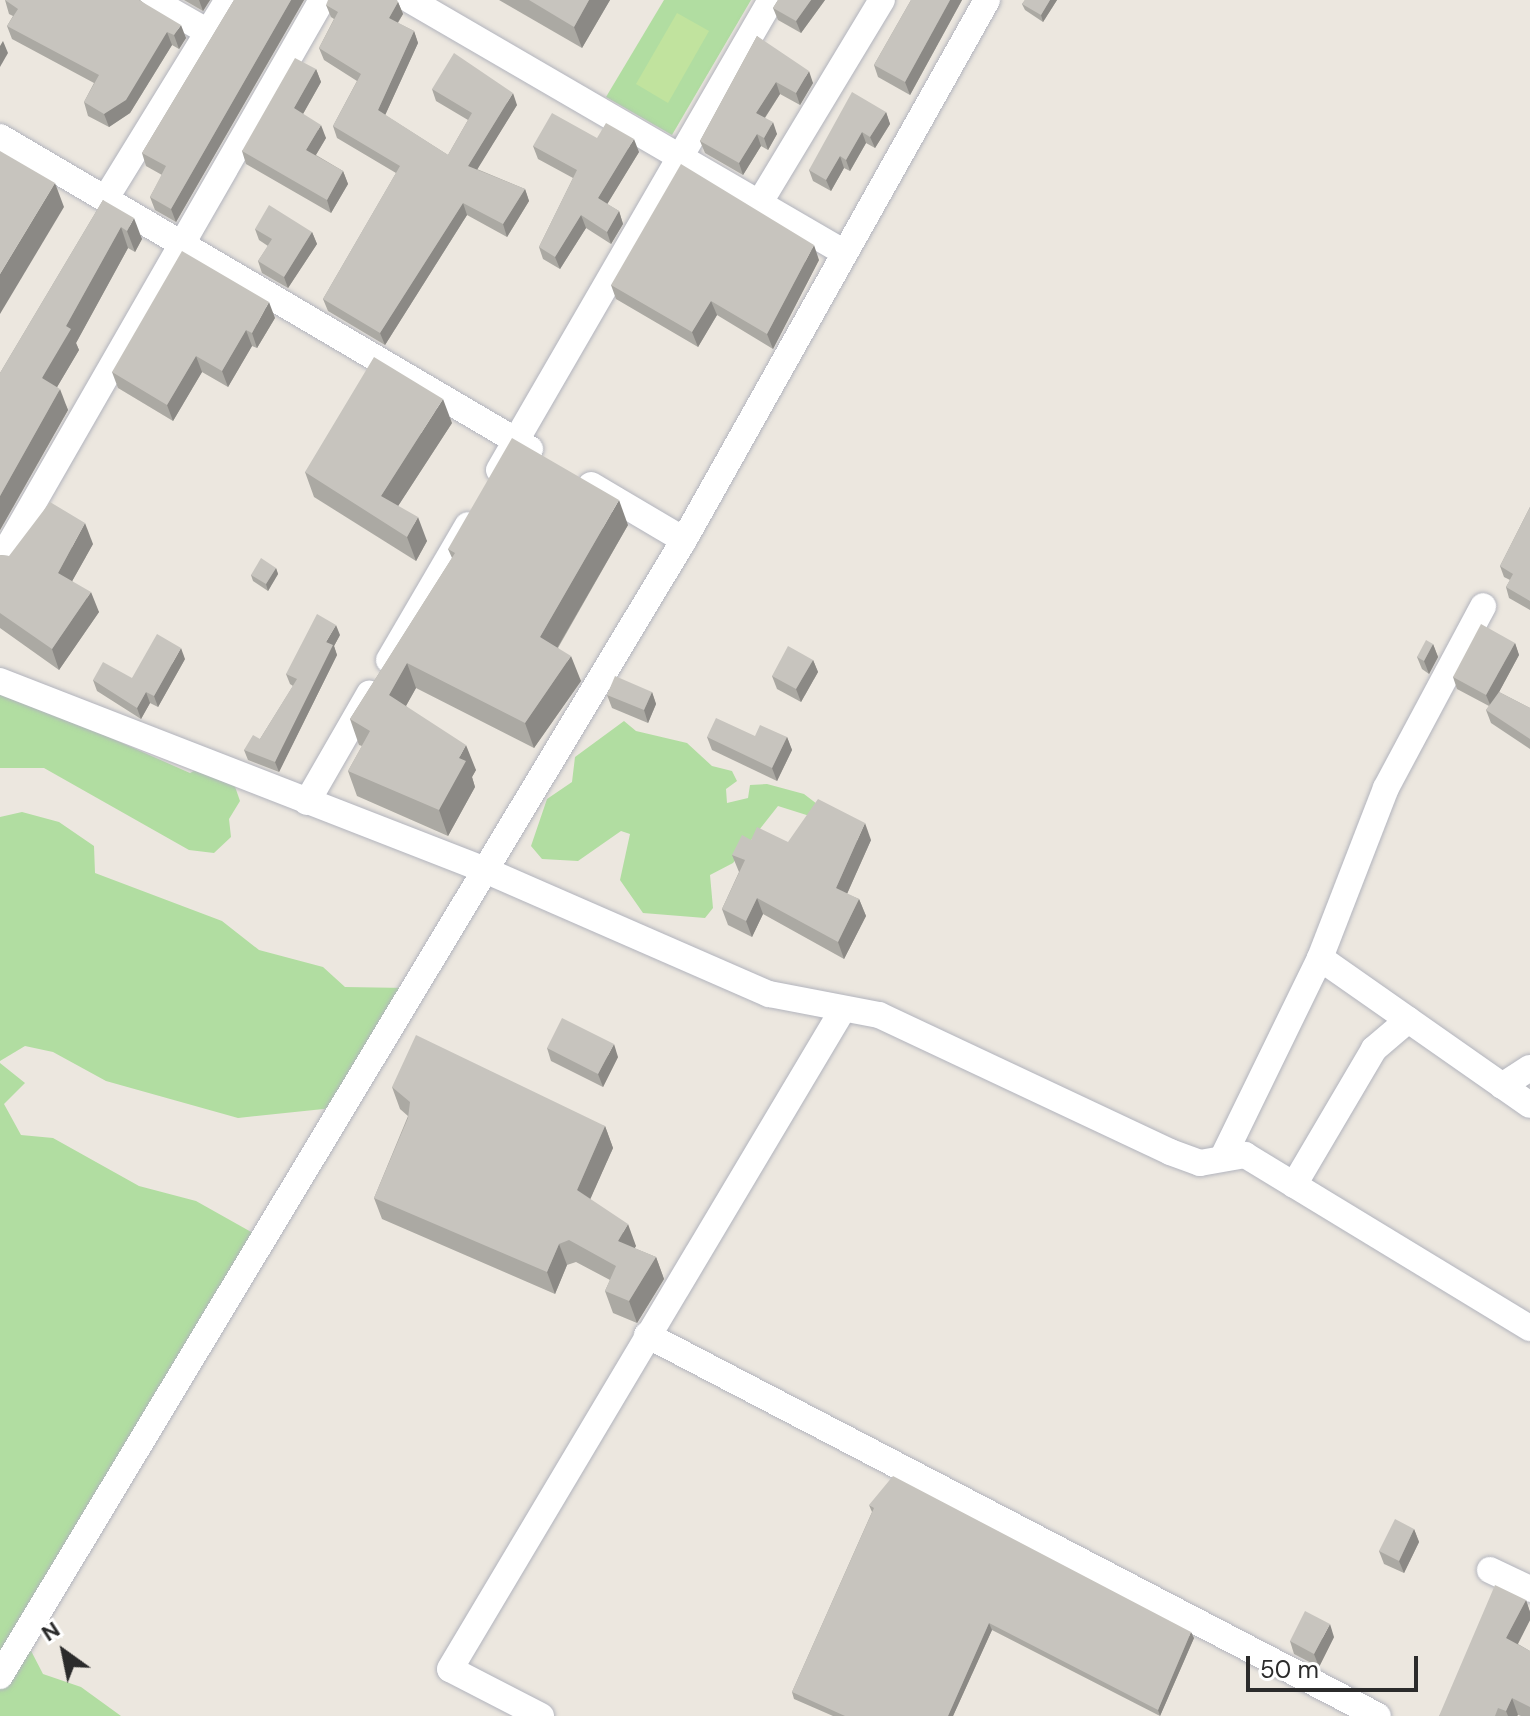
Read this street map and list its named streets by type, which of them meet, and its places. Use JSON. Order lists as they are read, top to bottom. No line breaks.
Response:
{"scale_bar":"50 m","north":"top left"}
